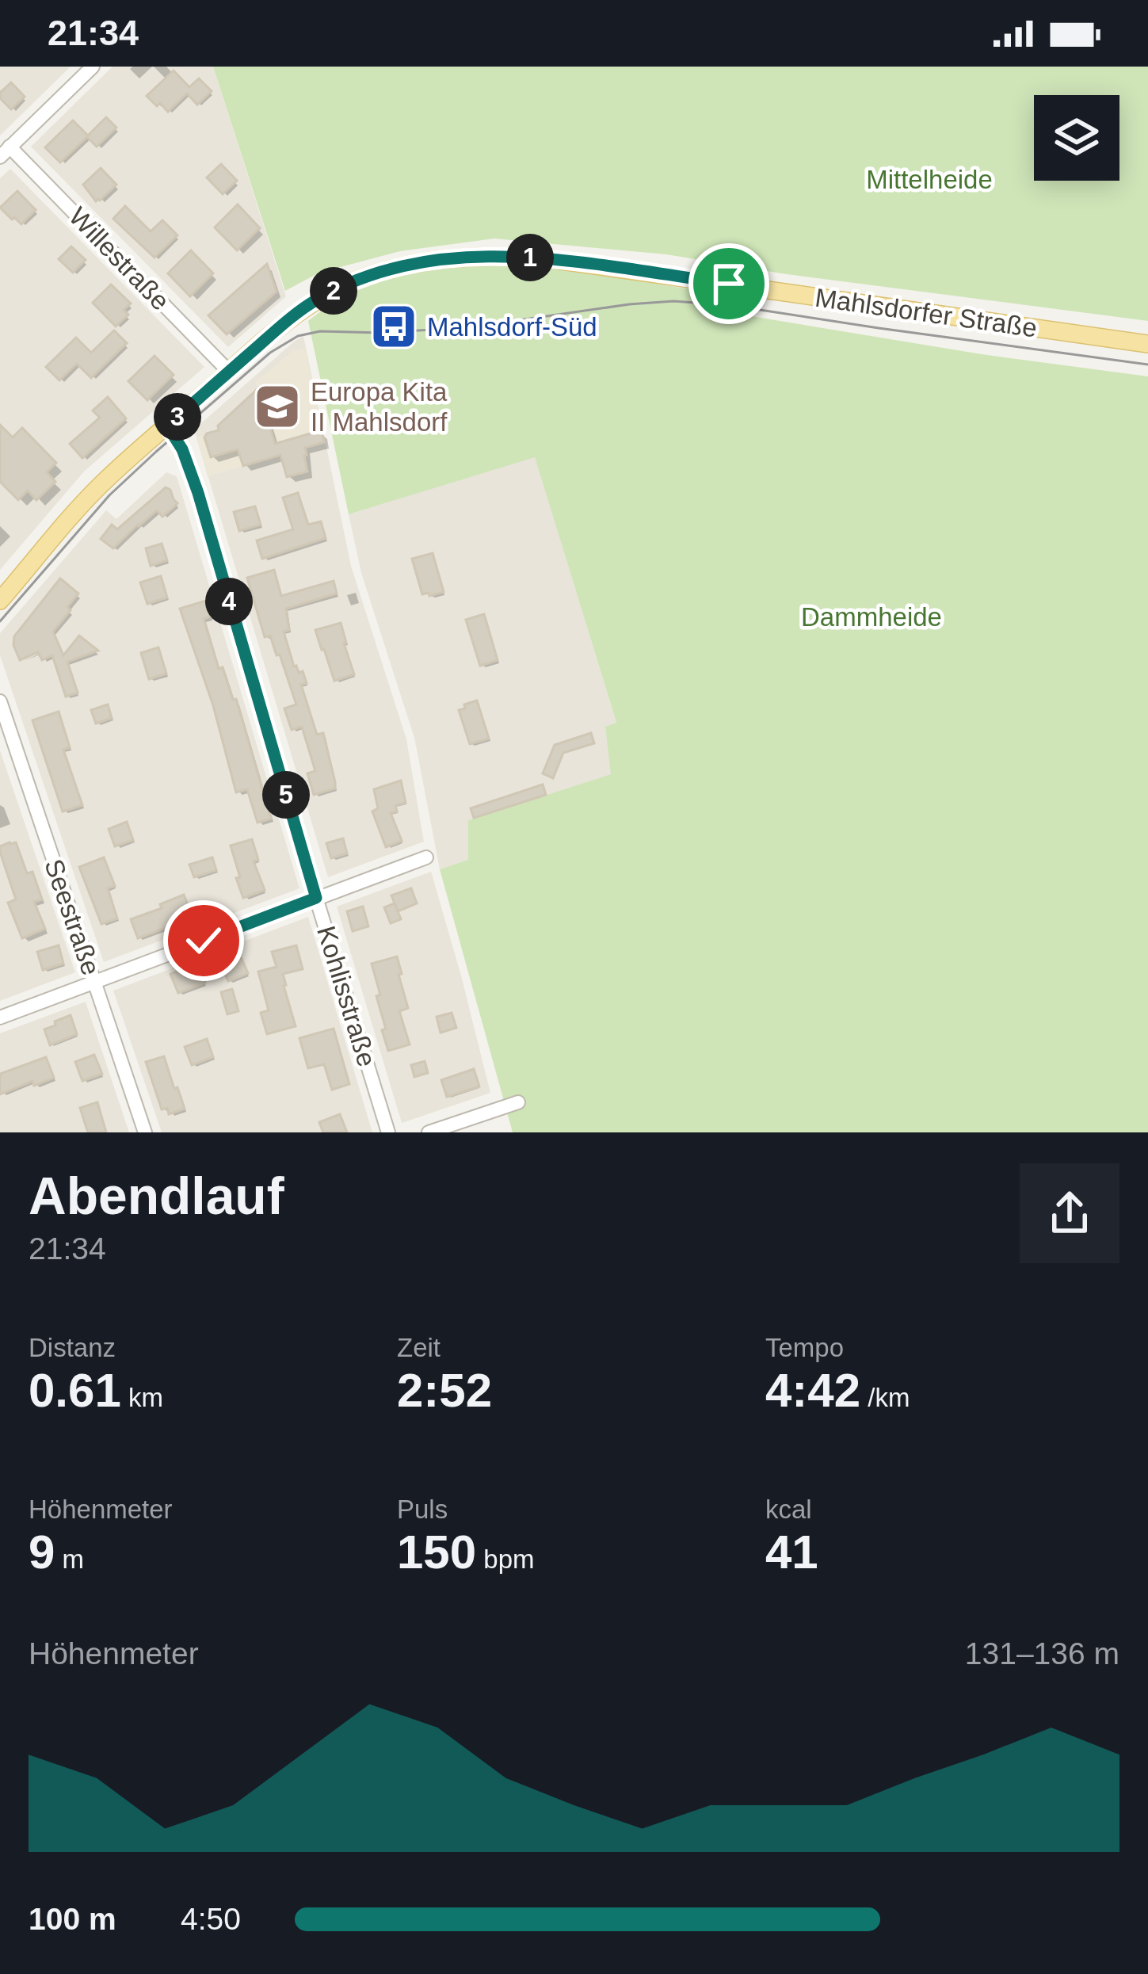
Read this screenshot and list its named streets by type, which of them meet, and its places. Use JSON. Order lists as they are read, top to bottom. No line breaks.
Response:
{"streets":{"main road":["Mahlsdorfer Straße"],"street":["Willestraße","Seestraße","Kohlisstraße"]},"crossings":[["Willestraße","Mahlsdorfer Straße"],["Mahlsdorfer Straße","Kohlisstraße"]],"parks":["Mittelheide","Dammheide"],"places":{"bus stop":["Mahlsdorf-Süd"],"school or university":["Europa Kita II Mahlsdorf"]},"page":{"status":"21:34","pins":["1","2","3","4","5"],"heading":["Abendlauf","21:34"],"stats":[["Distanz","0.61 km"],["Zeit","2:52"],["Tempo","4:42 /km"],["Höhenmeter","9 m"],["Puls","150 bpm"],["kcal","41"]],"chart":["Höhenmeter","131–136 m"],"list":[{"name":"100 m","note":"4:50"}]}}
